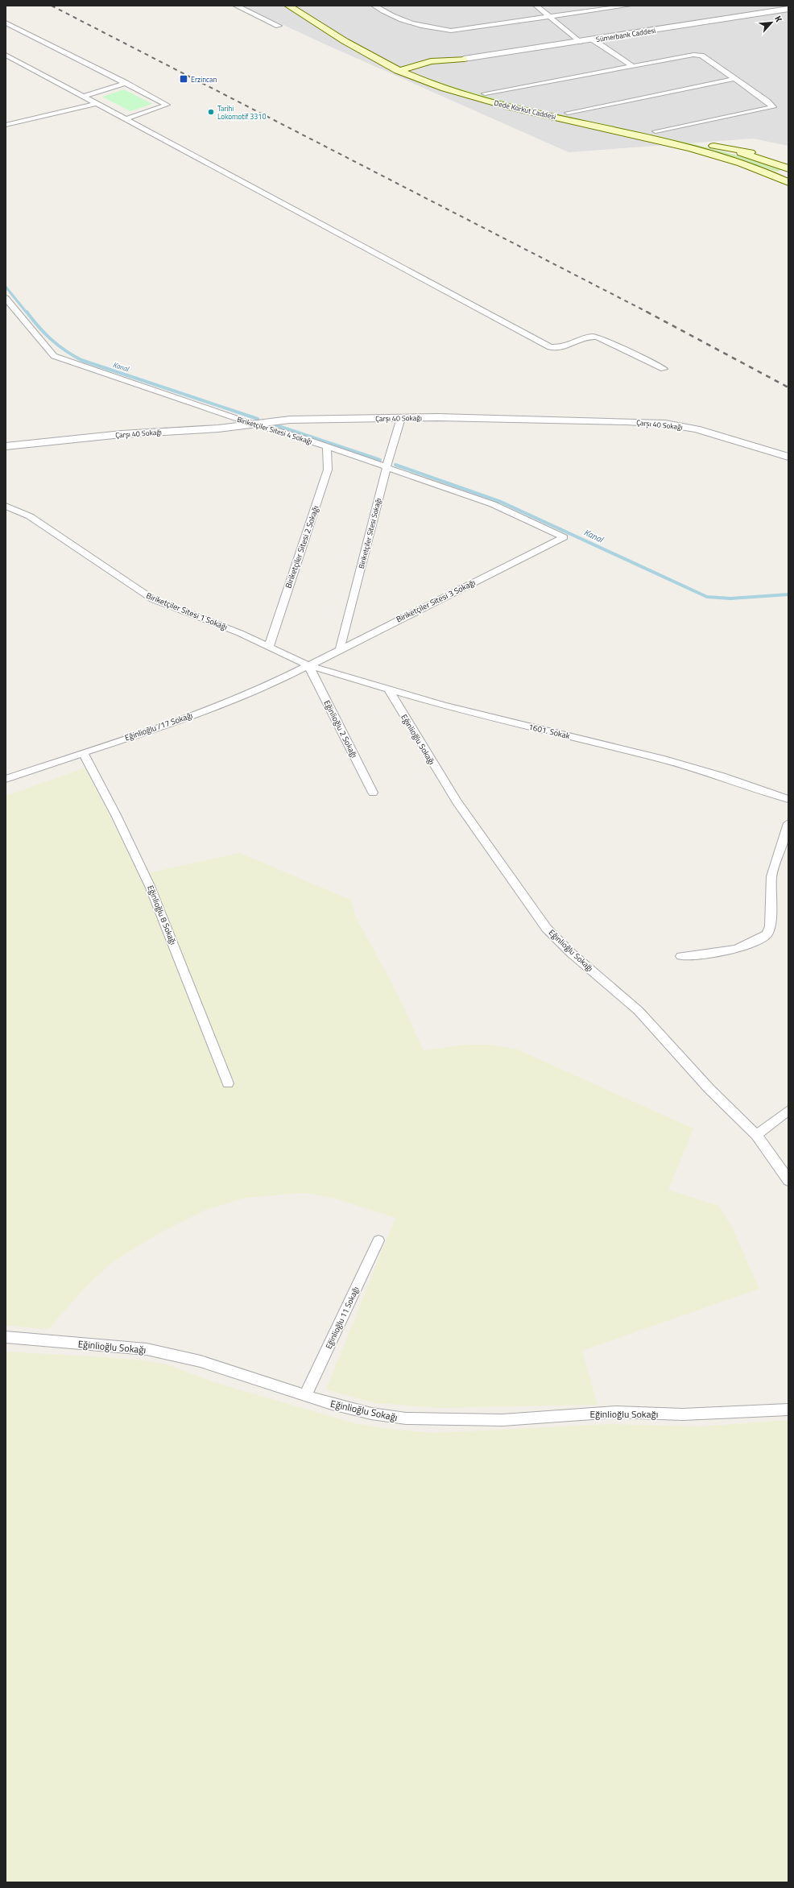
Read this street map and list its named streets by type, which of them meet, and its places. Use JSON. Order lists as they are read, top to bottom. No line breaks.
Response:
{"streets":{"main road":["Dede Korkut Caddesi"],"street":["Sümerbank Caddesi","Çarşı 40 Sokağı","Biriketçiler Sitesi 4 Sokağı","Biriketçiler Sitesi Sokağı","Biriketçiler Sitesi 2 Sokağı","Biriketçiler Sitesi 3 Sokağı","Biriketçiler Sitesi 1 Sokağı","Eğinlioğlu /17 Sokağı","Eğinlioğlu 2 Sokağı","1601. Sokak","Eğinlioğlu Sokağı","Eğinlioğlu 8 Sokağı","Eğinlioğlu 11 Sokağı"]},"crossings":[["Çarşı 40 Sokağı","Biriketçiler Sitesi 4 Sokağı"],["Çarşı 40 Sokağı","Biriketçiler Sitesi Sokağı"],["Biriketçiler Sitesi 4 Sokağı","Biriketçiler Sitesi Sokağı"],["Biriketçiler Sitesi 4 Sokağı","Biriketçiler Sitesi 2 Sokağı"],["Biriketçiler Sitesi 4 Sokağı","Biriketçiler Sitesi 3 Sokağı"],["Biriketçiler Sitesi Sokağı","Biriketçiler Sitesi 3 Sokağı"],["Biriketçiler Sitesi 2 Sokağı","Biriketçiler Sitesi 1 Sokağı"],["Biriketçiler Sitesi 3 Sokağı","Biriketçiler Sitesi 1 Sokağı"],["Biriketçiler Sitesi 3 Sokağı","Eğinlioğlu /17 Sokağı"],["Biriketçiler Sitesi 3 Sokağı","Eğinlioğlu 2 Sokağı"],["Biriketçiler Sitesi 3 Sokağı","1601. Sokak"],["Biriketçiler Sitesi 1 Sokağı","Eğinlioğlu /17 Sokağı"],["Biriketçiler Sitesi 1 Sokağı","Eğinlioğlu 2 Sokağı"],["Biriketçiler Sitesi 1 Sokağı","1601. Sokak"],["Eğinlioğlu /17 Sokağı","Eğinlioğlu 2 Sokağı"],["Eğinlioğlu /17 Sokağı","1601. Sokak"],["Eğinlioğlu /17 Sokağı","Eğinlioğlu 8 Sokağı"],["Eğinlioğlu 2 Sokağı","1601. Sokak"],["1601. Sokak","Eğinlioğlu Sokağı"],["Eğinlioğlu Sokağı","Eğinlioğlu 11 Sokağı"]],"water":["Kanal"],"places":{"transit":["Erzincan"],"other":["Tarihi Lokomotif 3310"]},"north":"top right"}
